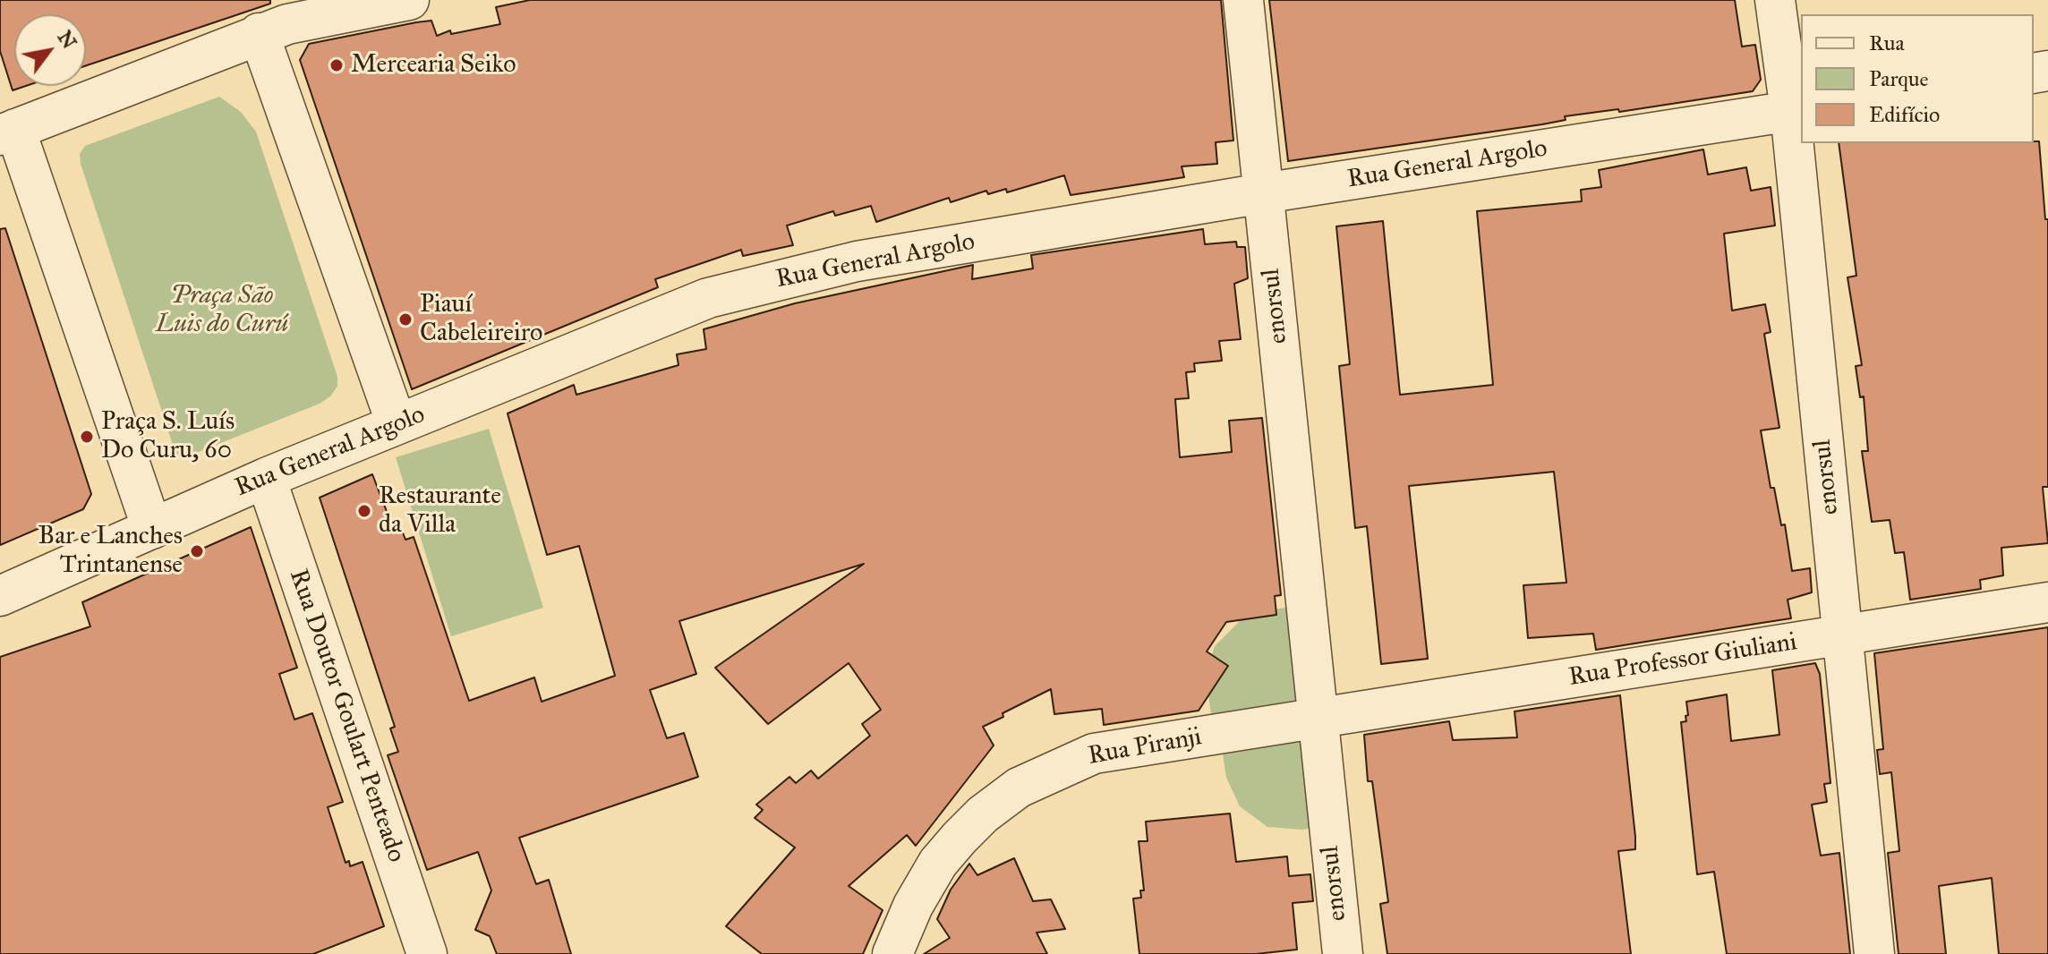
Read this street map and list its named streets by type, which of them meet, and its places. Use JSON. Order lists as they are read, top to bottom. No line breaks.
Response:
{"streets":{"street":["Rua General Argolo","enorsul","Rua Professor Giuliani","Rua Doutor Goulart Penteado","Rua Piranji"]},"crossings":[["Rua General Argolo","enorsul"],["Rua General Argolo","Rua Doutor Goulart Penteado"],["enorsul","Rua Professor Giuliani"],["enorsul","Rua Piranji"],["Rua Professor Giuliani","Rua Piranji"]],"parks":["Praça São Luis do Curú"],"places":["Mercearia Seiko","Piauí Cabeleireiro","Praça S. Luís Do Curu, 60","Restaurante da Villa","Bar e Lanches Trintanense"],"legend":["Rua","Parque","Edifício"],"north":"top right"}
